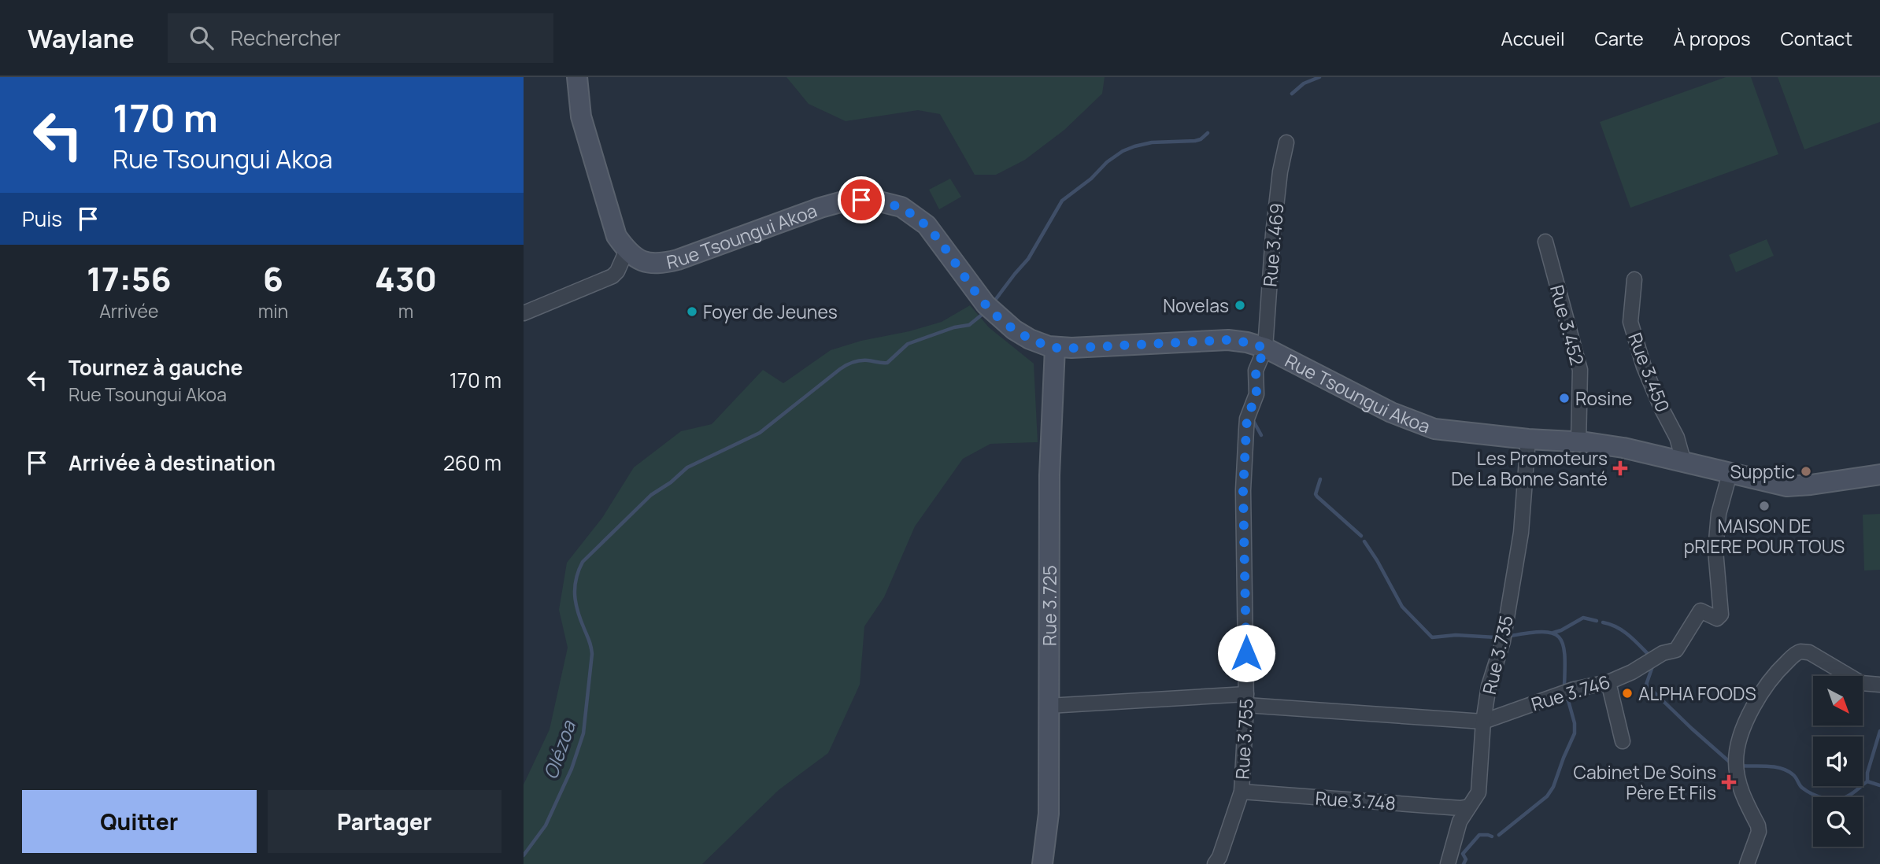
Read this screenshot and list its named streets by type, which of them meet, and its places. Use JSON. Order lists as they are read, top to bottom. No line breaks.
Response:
{"streets":{"main road":["Rue Tsoungui Akoa","Rue 3.725"],"street":["Rue 3.469","Rue 3.452","Rue 3.450","Rue 3.735","Rue 3.746","Rue 3.755","Rue 3.748"]},"crossings":[["Rue Tsoungui Akoa","Rue 3.469"],["Rue Tsoungui Akoa","Rue 3.452"],["Rue Tsoungui Akoa","Rue 3.450"],["Rue Tsoungui Akoa","Rue 3.725"],["Rue Tsoungui Akoa","Rue 3.735"],["Rue Tsoungui Akoa","Rue 3.746"],["Rue Tsoungui Akoa","Rue 3.755"],["Rue 3.469","Rue 3.755"],["Rue 3.725","Rue 3.746"],["Rue 3.735","Rue 3.746"],["Rue 3.735","Rue 3.748"],["Rue 3.746","Rue 3.755"],["Rue 3.755","Rue 3.748"]],"water":["Olézoa"],"places":{"other":["Novelas","Foyer de Jeunes","Rosine","Supptic","MAISON DE pRIERE POUR TOUS","ALPHA FOODS"],"health":["Les Promoteurs De La Bonne Santé","Cabinet De Soins Père Et Fils"]},"north":"bottom right","page":{"header":"Waylane","search":"Rechercher","nav":["Accueil","Carte","À propos","Contact"],"turn":["170 m","Rue Tsoungui Akoa"],"then":"Puis","eta":["17:56","Arrivée","6","min","430","m"],"list":[{"name":"Tournez à gauche","note":"Rue Tsoungui Akoa","value":"170 m"},{"name":"Arrivée à destination","value":"260 m"}],"buttons":["Quitter","Partager"]}}
